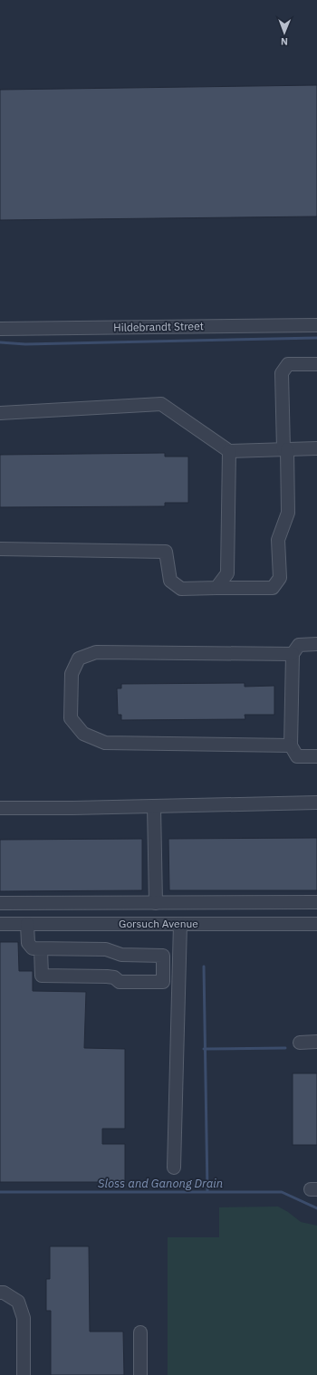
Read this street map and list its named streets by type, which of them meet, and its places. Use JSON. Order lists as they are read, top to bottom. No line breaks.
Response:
{"streets":{"street":["Hildebrandt Street","Gorsuch Avenue"]},"water":["Sloss and Ganong Drain"],"north":"bottom"}
